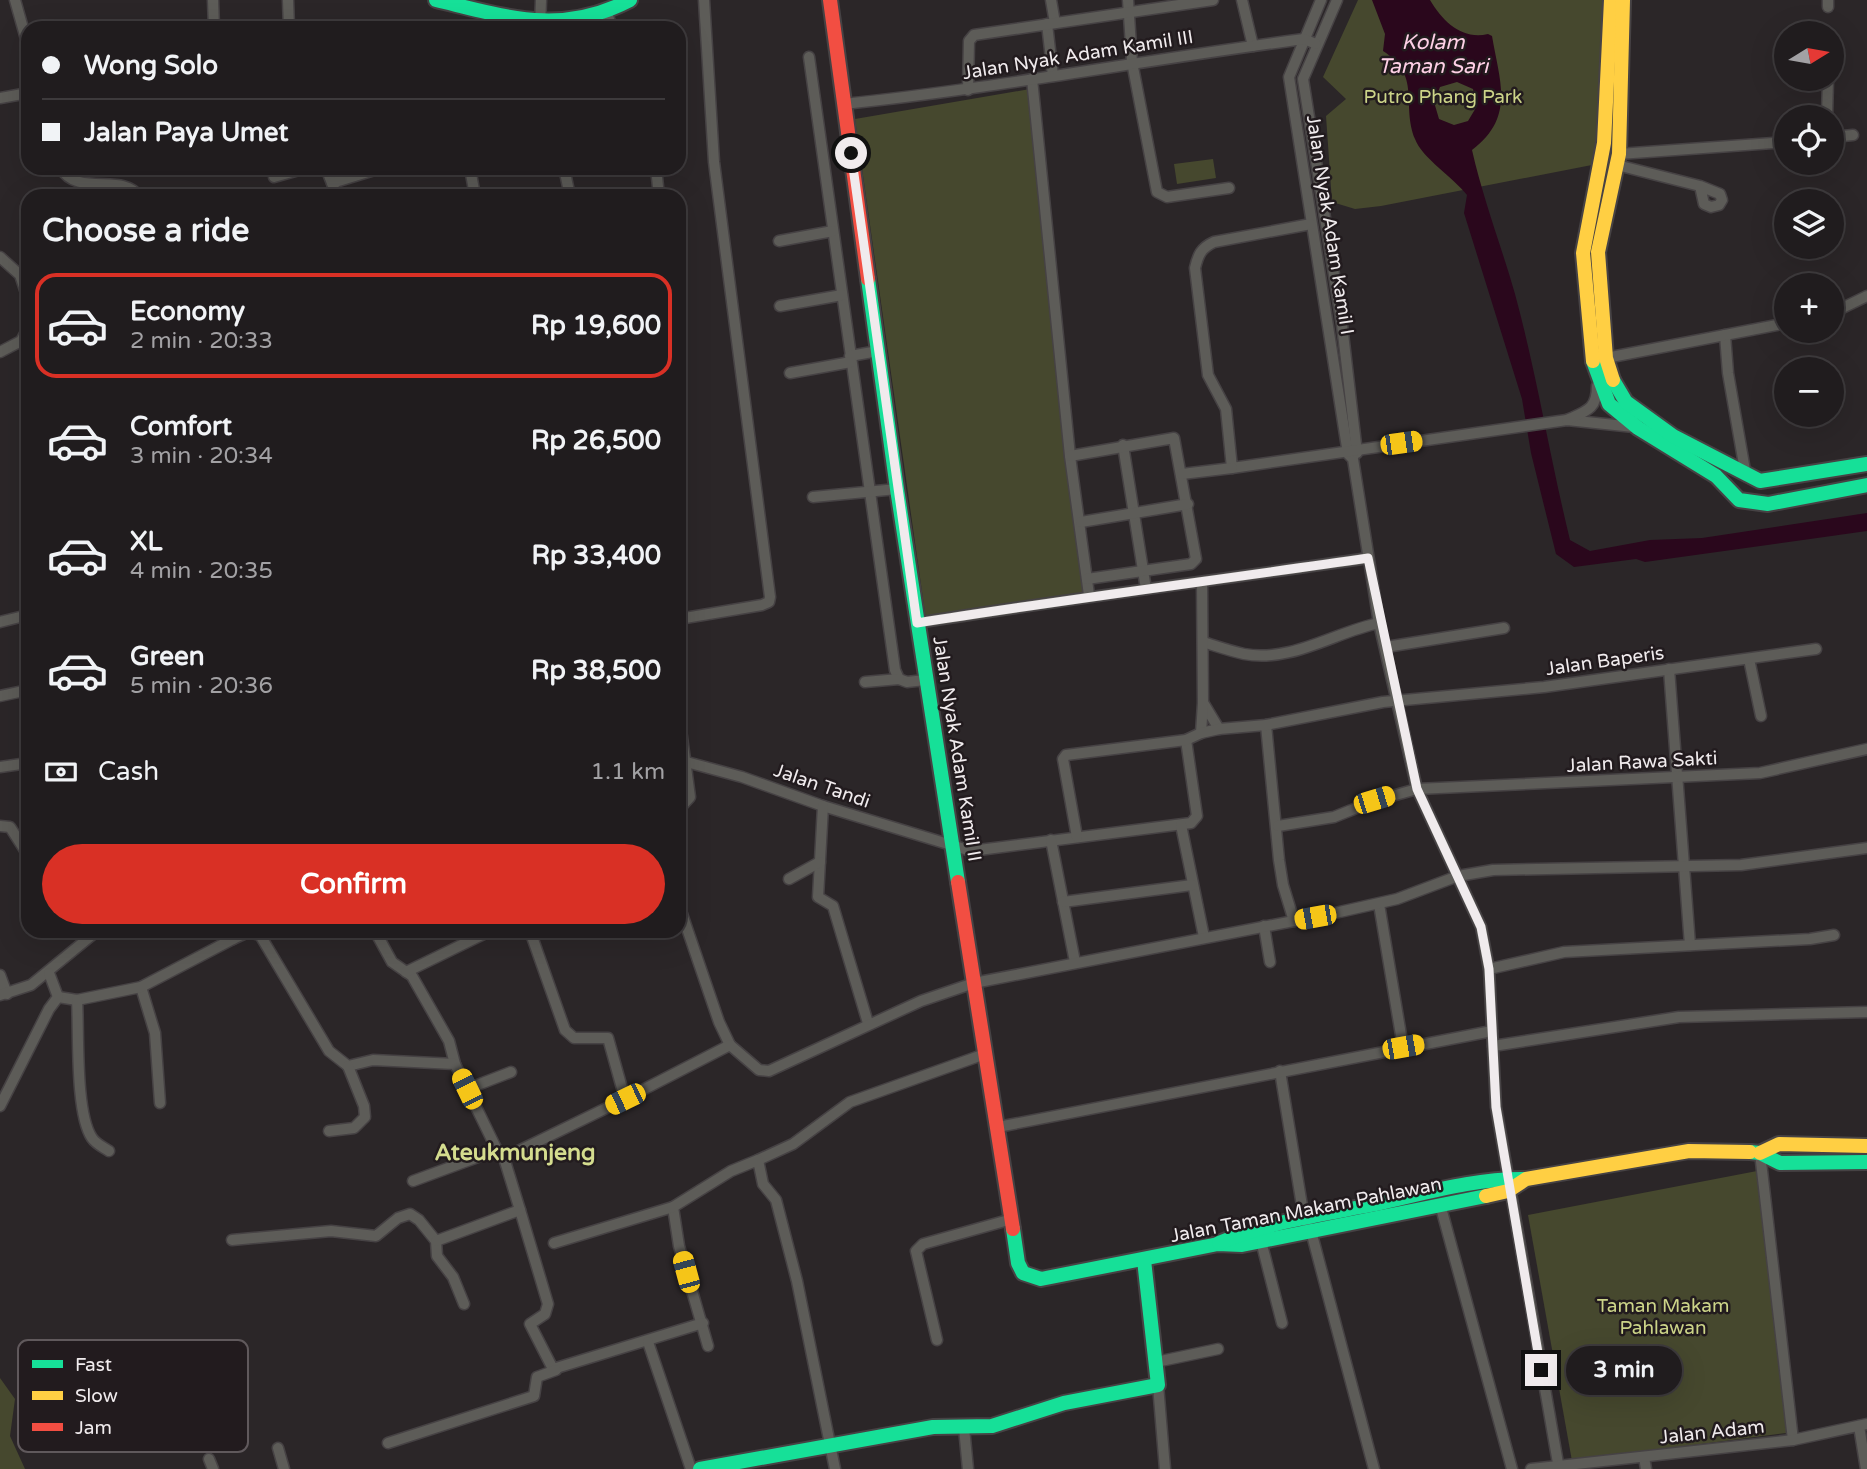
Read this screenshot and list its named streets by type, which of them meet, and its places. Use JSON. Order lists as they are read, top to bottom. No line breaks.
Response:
{"streets":{"main road":["Jalan Nyak Adam Kamil II","Jalan Taman Makam Pahlawan"],"street":["Jalan Nyak Adam Kamil III","Jalan Nyak Adam Kamil I","Jalan Baperis","Jalan Rawa Sakti","Jalan Tandi","Jalan Adam"]},"crossings":[["Jalan Nyak Adam Kamil III","Jalan Nyak Adam Kamil I"],["Jalan Nyak Adam Kamil III","Jalan Nyak Adam Kamil II"],["Jalan Nyak Adam Kamil I","Jalan Baperis"],["Jalan Nyak Adam Kamil I","Jalan Rawa Sakti"],["Jalan Nyak Adam Kamil I","Jalan Taman Makam Pahlawan"],["Jalan Nyak Adam Kamil I","Jalan Adam"],["Jalan Baperis","Jalan Tandi"],["Jalan Nyak Adam Kamil II","Jalan Tandi"],["Jalan Nyak Adam Kamil II","Jalan Taman Makam Pahlawan"]],"districts":["Ateukmunjeng"],"water":["Kolam Taman Sari"],"parks":["Putro Phang Park","Taman Makam Pahlawan"],"legend":["Fast","Slow","Jam"],"north":"right","page":{"map_buttons":["+","−"],"banner":["Wong Solo","Jalan Paya Umet"],"heading":"Choose a ride","list":[{"name":"Economy","note":"2 min · 20:33","value":"Rp 19,600"},{"name":"Comfort","note":"3 min · 20:34","value":"Rp 26,500"},{"name":"XL","note":"4 min · 20:35","value":"Rp 33,400"},{"name":"Green","note":"5 min · 20:36","value":"Rp 38,500"}],"pay":["Cash","1.1 km"],"buttons":"Confirm","bubble":"3 min"}}
